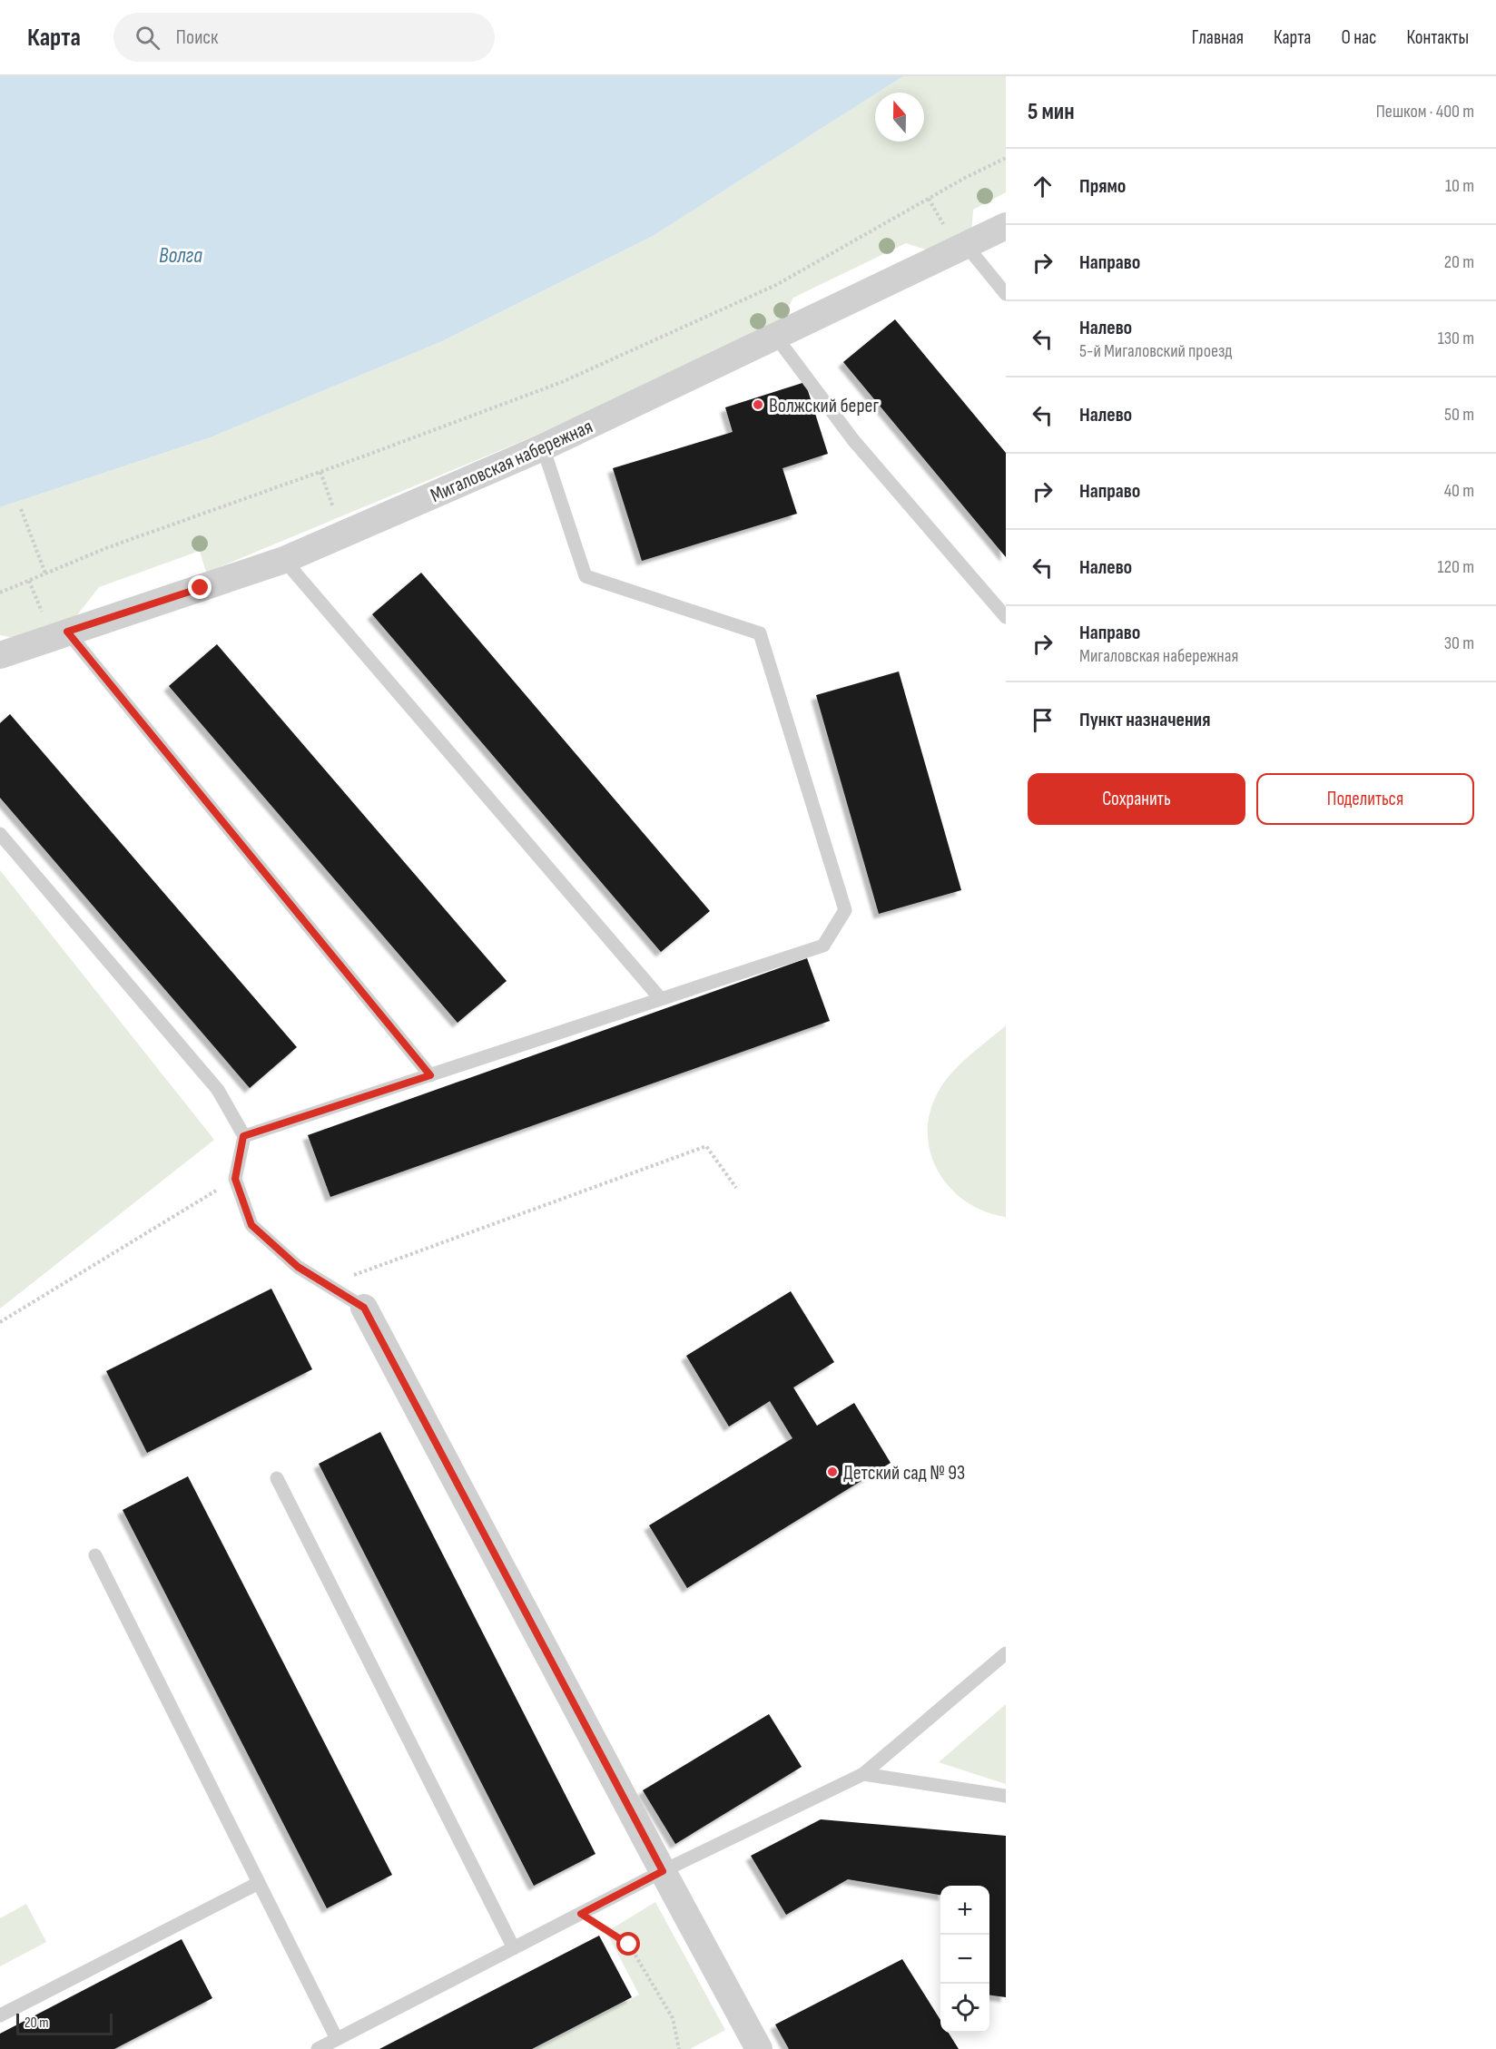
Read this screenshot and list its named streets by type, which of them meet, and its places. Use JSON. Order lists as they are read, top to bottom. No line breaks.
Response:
{"streets":{"street":["Мигаловская набережная"]},"water":["Волга"],"places":["Волжский берег","Детский сад № 93"],"scale_bar":"20 m","north":"top","page":{"header":"Карта","search":"Поиск","nav":["Главная","Карта","О нас","Контакты"],"heading":["5 мин","Пешком · 400 m"],"list":[["Прямо","10 m"],["Направо","20 m"],["Налево","5-й Мигаловский проезд","130 m"],["Налево","50 m"],["Направо","40 m"],["Налево","120 m"],["Направо","Мигаловская набережная","30 m"],"Пункт назначения"],"buttons":["Сохранить","Поделиться"],"map_buttons":["+","−"],"scale":"20 m"}}
